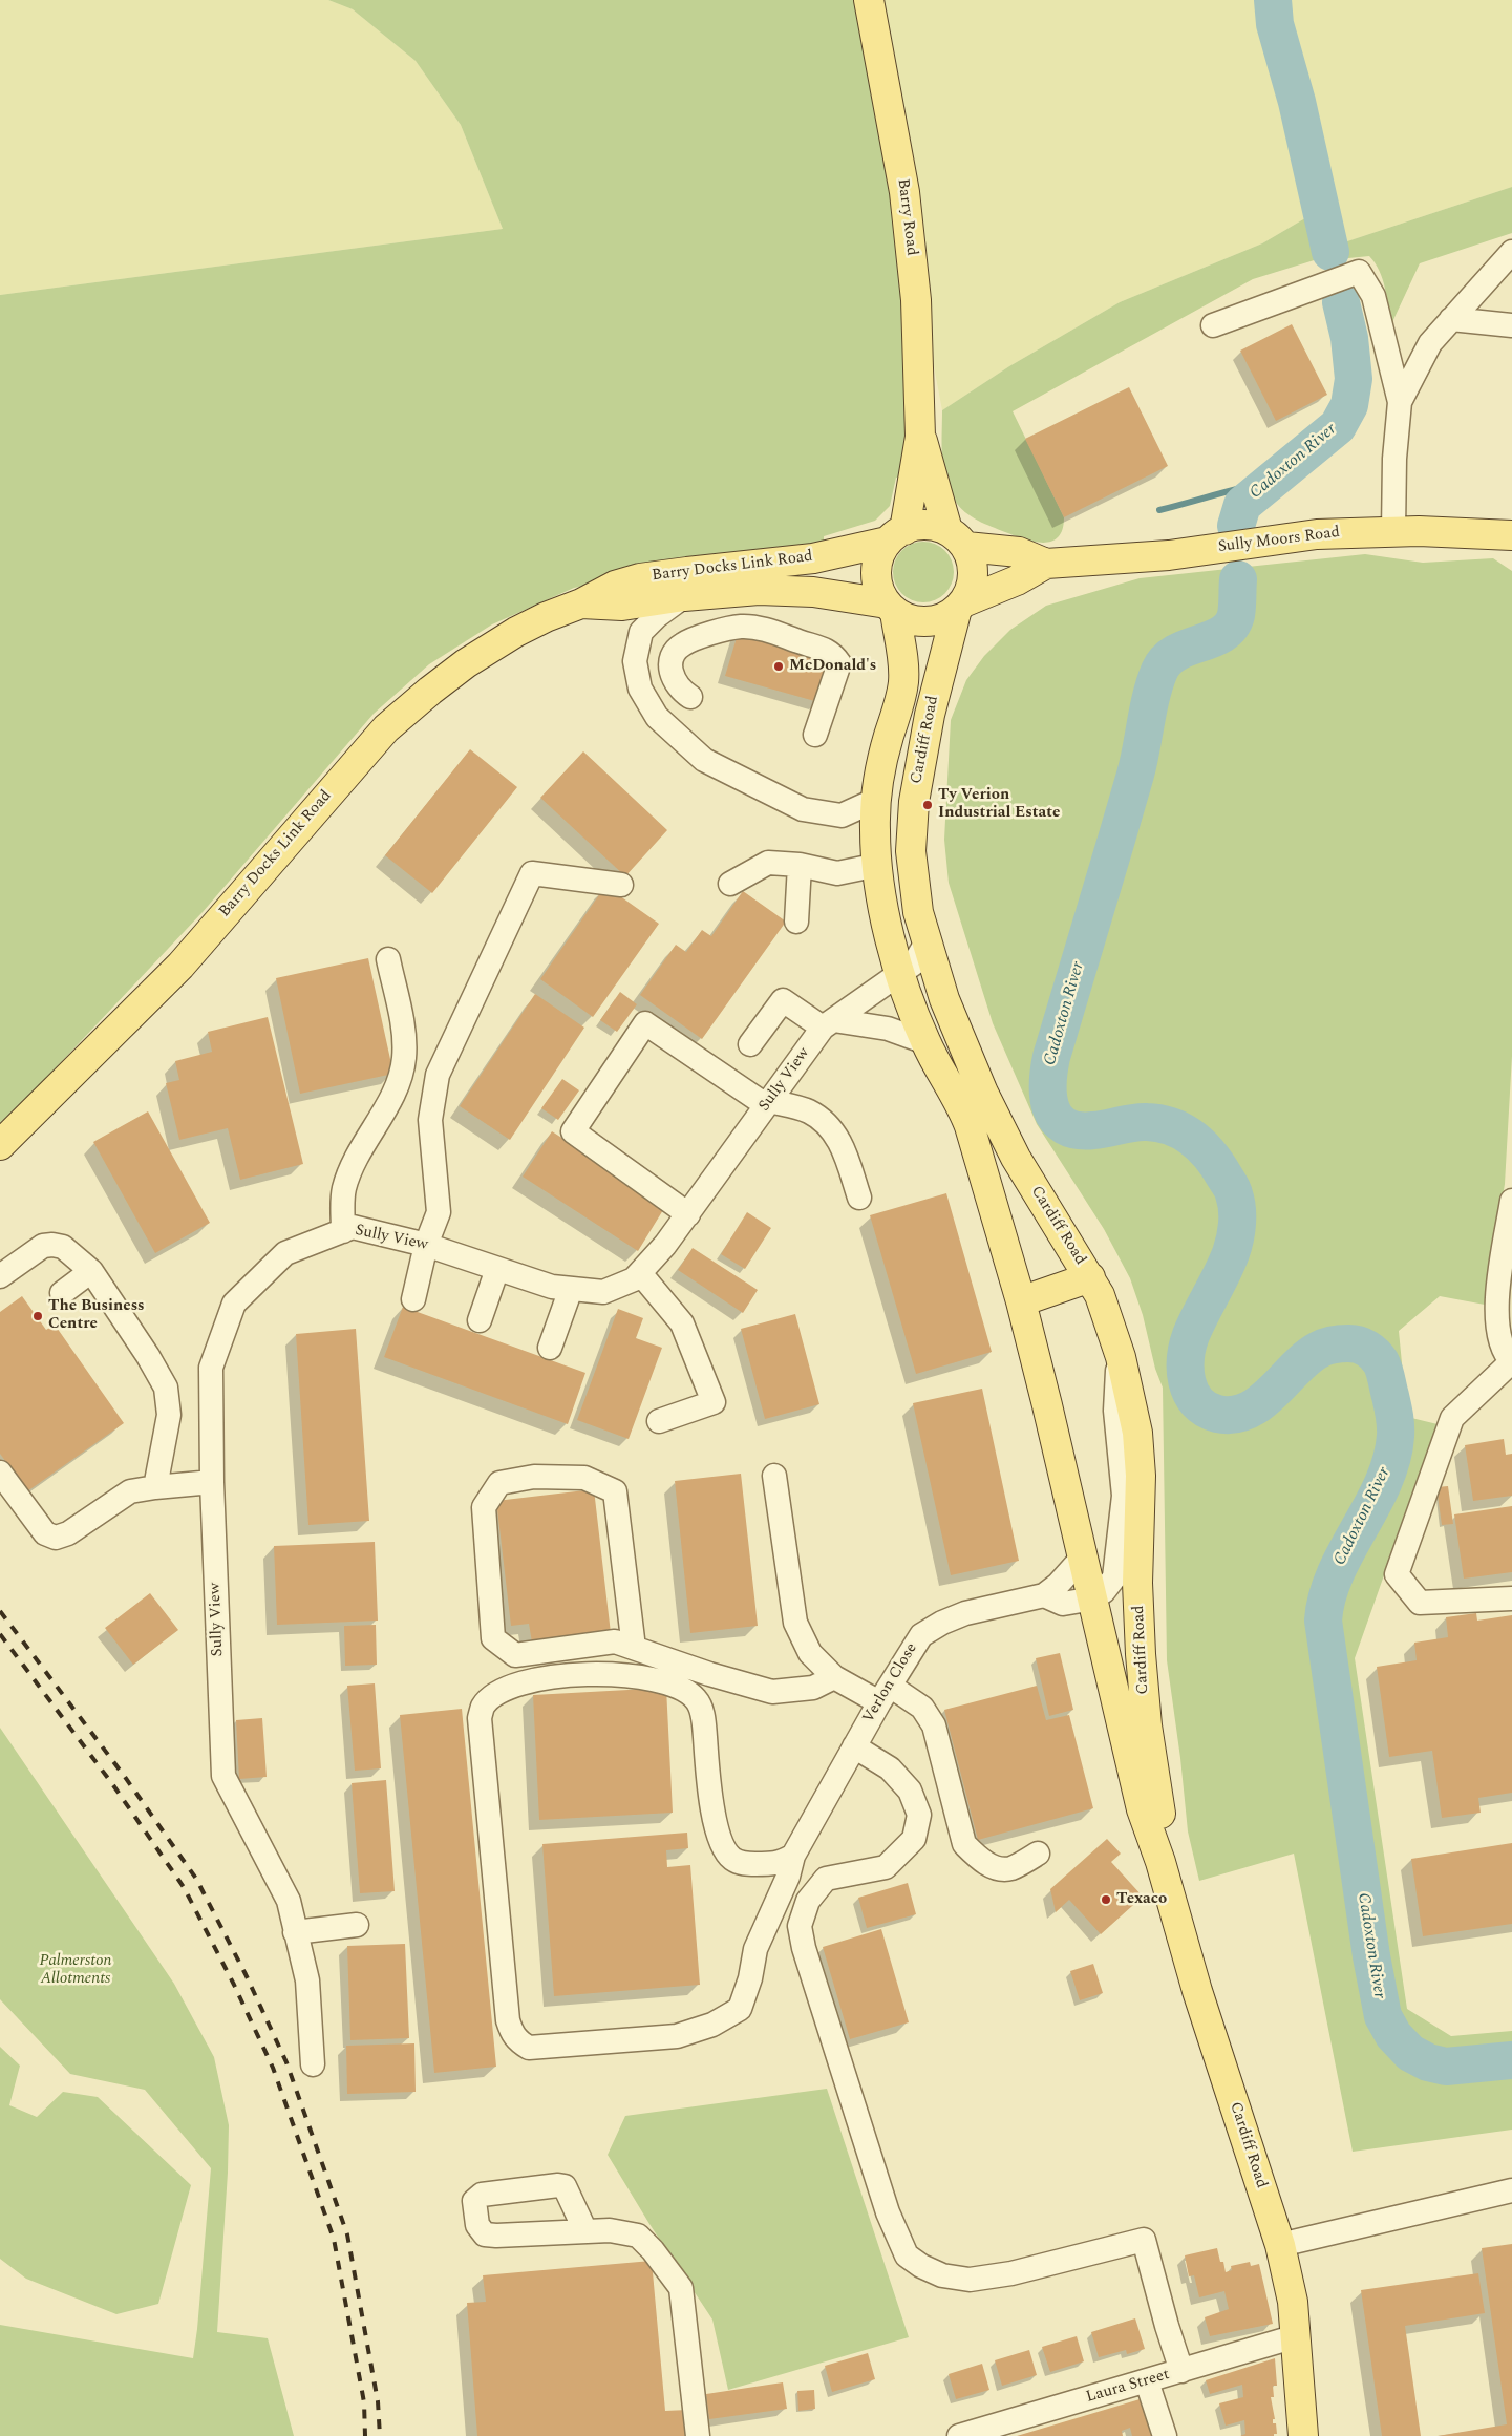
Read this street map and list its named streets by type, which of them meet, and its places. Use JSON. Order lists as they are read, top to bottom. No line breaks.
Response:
{"streets":{"main road":["Barry Road","Sully Moors Road","Barry Docks Link Road","Cardiff Road"],"street":["Sully View","Verlon Close","Laura Street"]},"crossings":[["Barry Road","Sully Moors Road"],["Barry Road","Barry Docks Link Road"],["Barry Road","Cardiff Road"],["Sully Moors Road","Barry Docks Link Road"],["Sully Moors Road","Cardiff Road"],["Barry Docks Link Road","Cardiff Road"],["Cardiff Road","Sully View"],["Cardiff Road","Verlon Close"],["Cardiff Road","Laura Street"]],"water":["Cadoxton River"],"parks":["Palmerston Allotments"],"places":["McDonald's","Ty Verion Industrial Estate","The Business Centre","Texaco"]}
